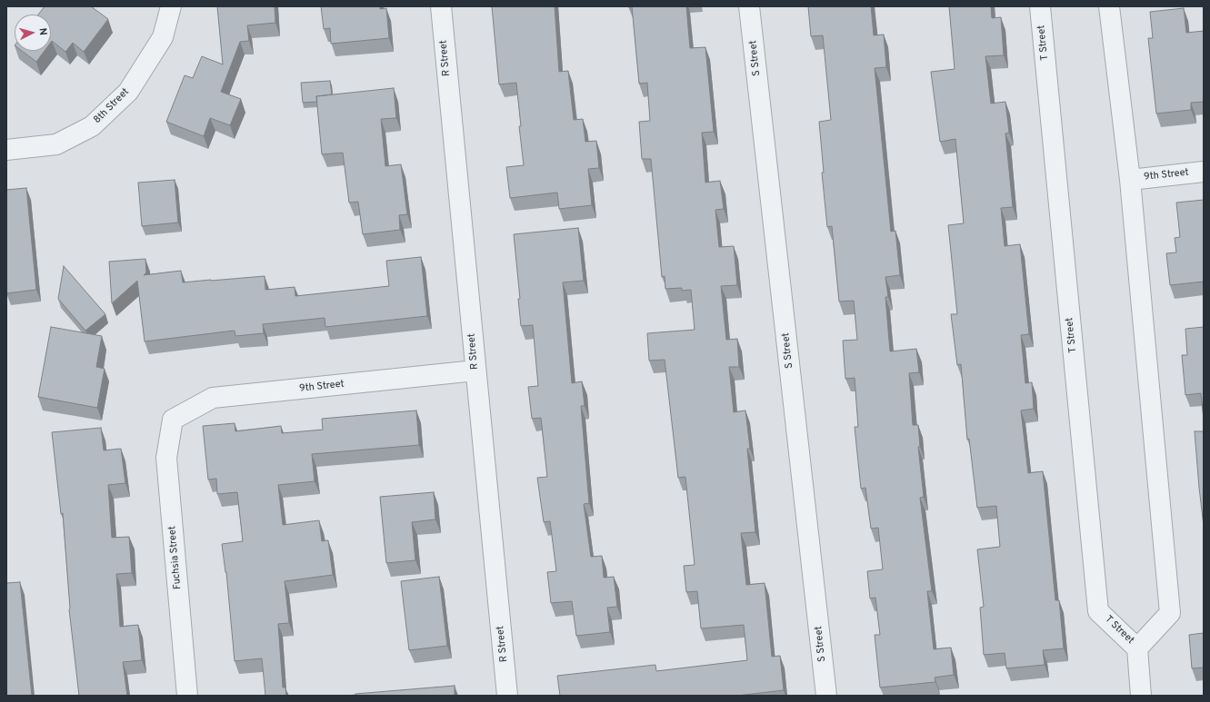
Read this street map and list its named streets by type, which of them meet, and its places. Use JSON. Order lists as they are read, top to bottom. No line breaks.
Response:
{"streets":{"street":["T Street","R Street","S Street","8th Street","9th Street","Fuchsia Street"]},"crossings":[["T Street","9th Street"],["R Street","9th Street"],["9th Street","Fuchsia Street"]],"north":"right"}
